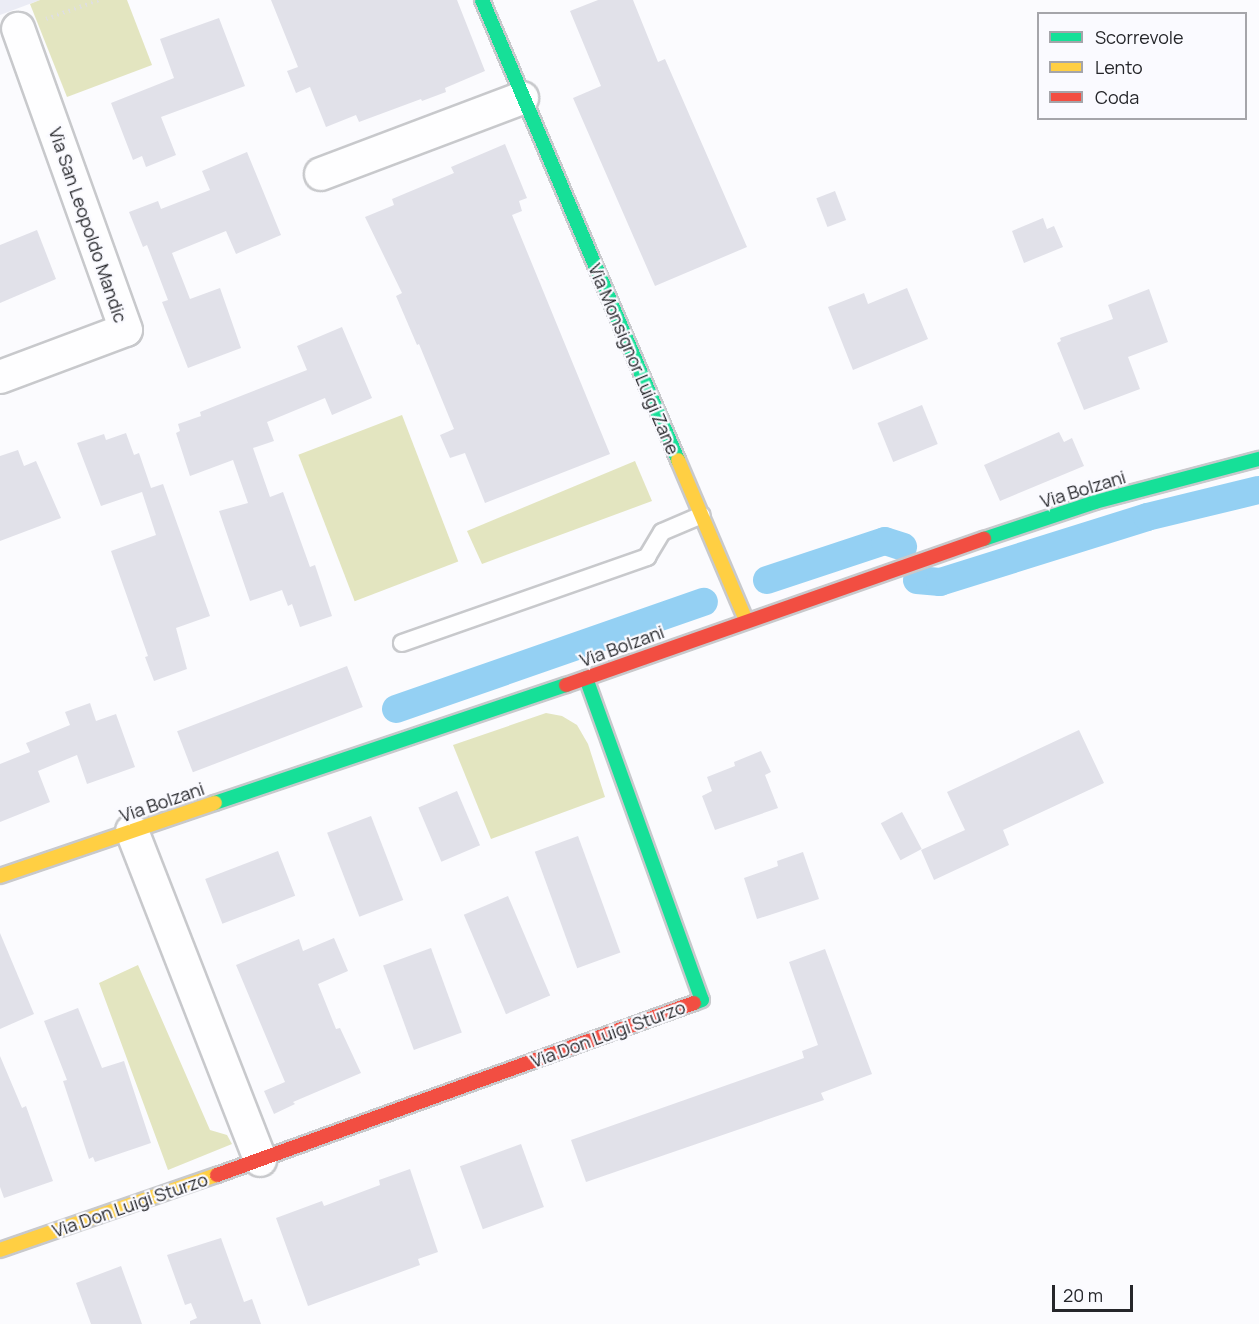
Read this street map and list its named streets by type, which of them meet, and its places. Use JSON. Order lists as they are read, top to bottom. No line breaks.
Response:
{"streets":{"street":["Via San Leopoldo Mandic","Via Monsignor Luigi Zane","Via Bolzani","Via Don Luigi Sturzo"]},"crossings":[["Via Monsignor Luigi Zane","Via Bolzani"],["Via Bolzani","Via Don Luigi Sturzo"]],"legend":["Scorrevole","Lento","Coda"],"scale_bar":"20 m"}
